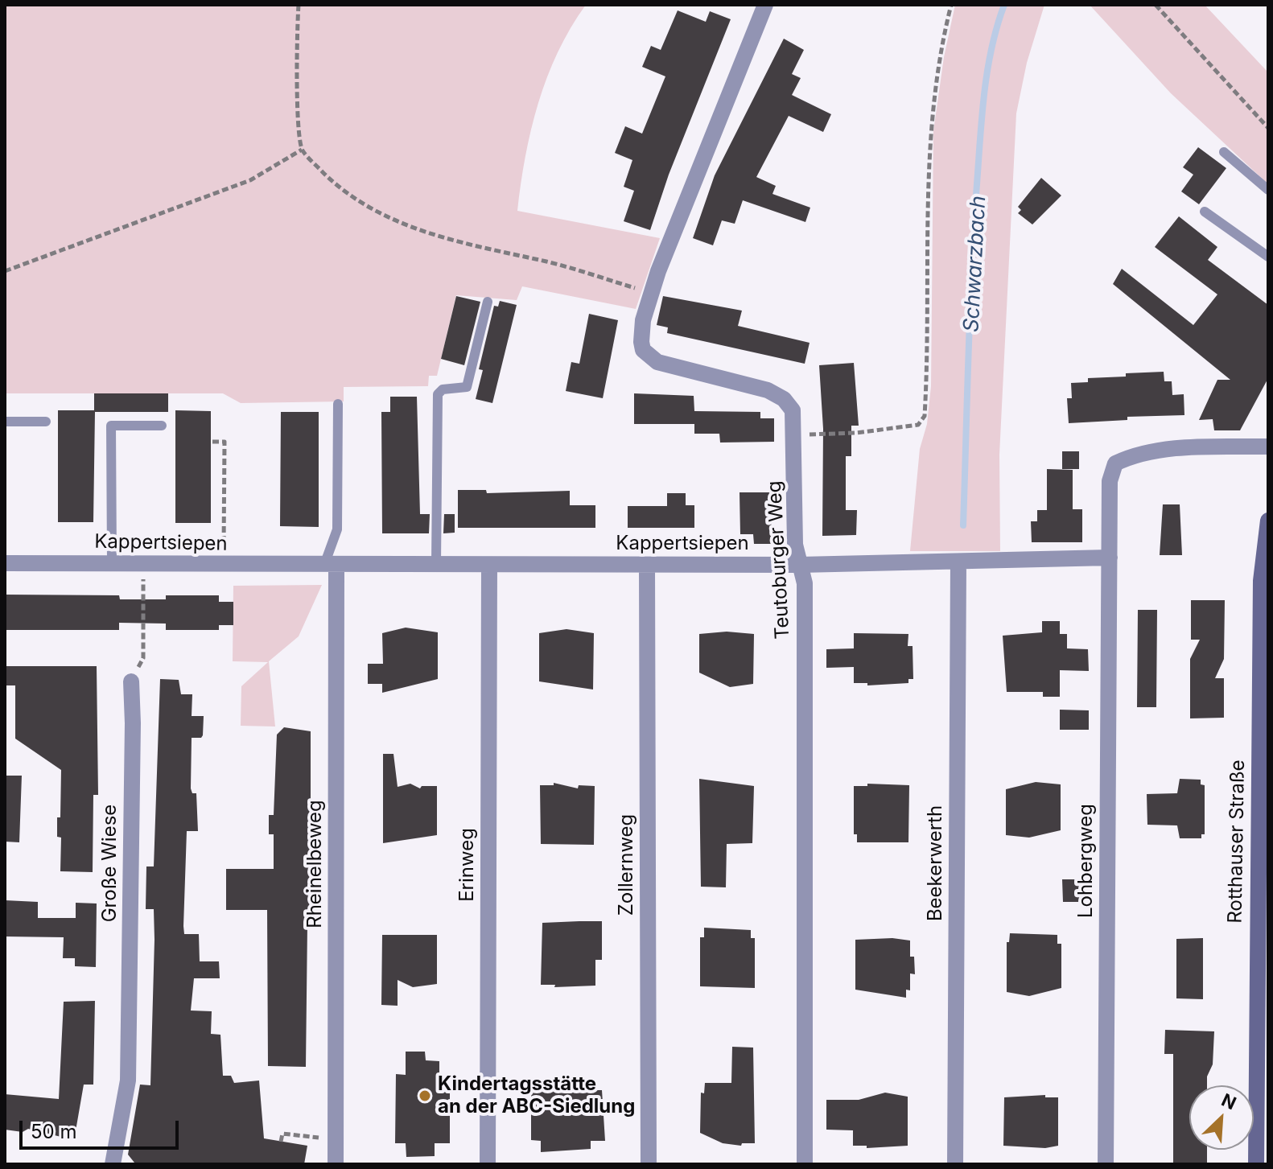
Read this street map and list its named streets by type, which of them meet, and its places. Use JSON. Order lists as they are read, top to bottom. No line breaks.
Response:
{"streets":{"main road":["Rotthauser Straße"],"street":["Kappertsiepen","Teutoburger Weg","Lohbergweg","Große Wiese","Beekerwerth","Rheinelbeweg","Erinweg","Zollernweg"]},"crossings":[["Kappertsiepen","Teutoburger Weg"],["Kappertsiepen","Lohbergweg"],["Kappertsiepen","Beekerwerth"],["Kappertsiepen","Rheinelbeweg"],["Kappertsiepen","Erinweg"],["Kappertsiepen","Zollernweg"]],"water":["Schwarzbach"],"places":["Kindertagsstätte an der ABC-Siedlung"],"scale_bar":"50 m","north":"top right"}
